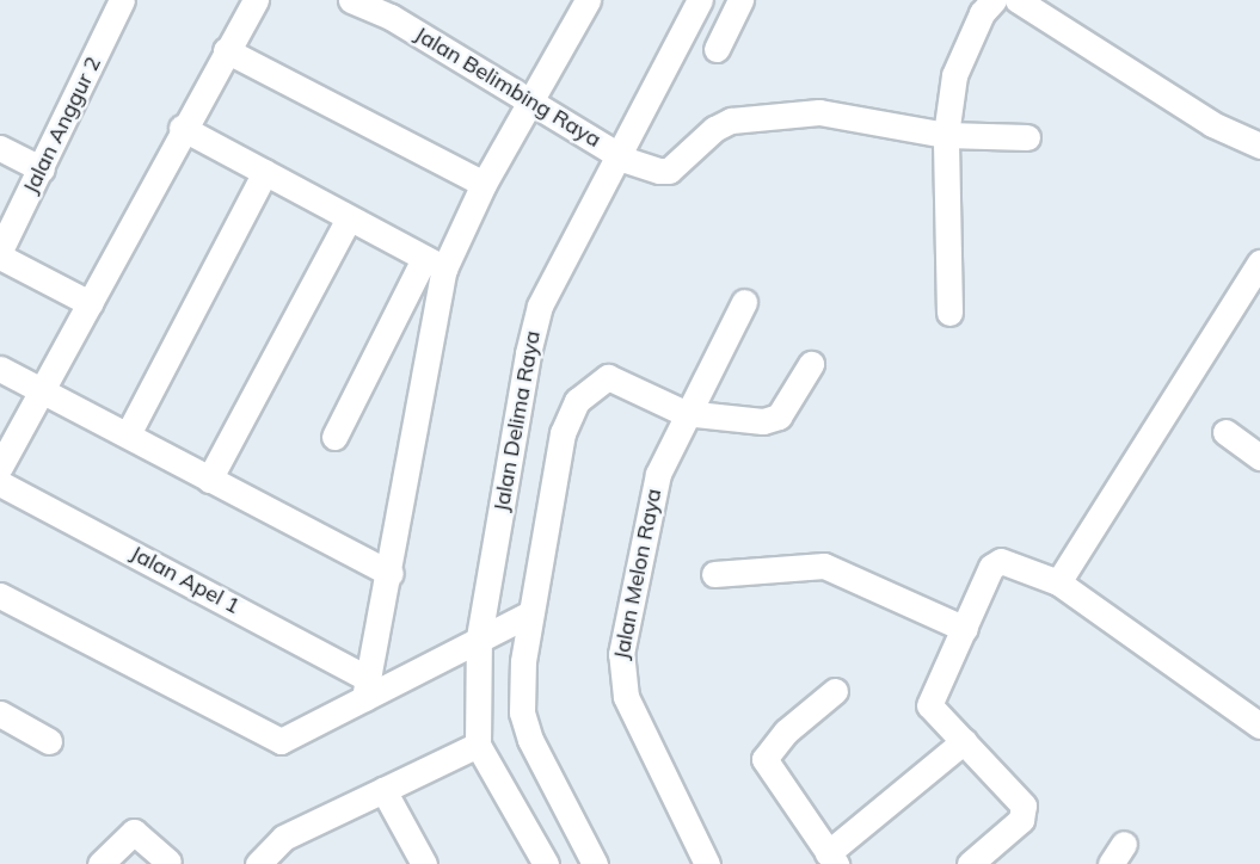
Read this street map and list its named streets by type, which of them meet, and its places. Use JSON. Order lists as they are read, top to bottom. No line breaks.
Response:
{"streets":{"street":["Jalan Belimbing Raya","Jalan Anggur 2","Jalan Delima Raya","Jalan Melon Raya","Jalan Apel 1"]},"crossings":[["Jalan Belimbing Raya","Jalan Delima Raya"]]}
